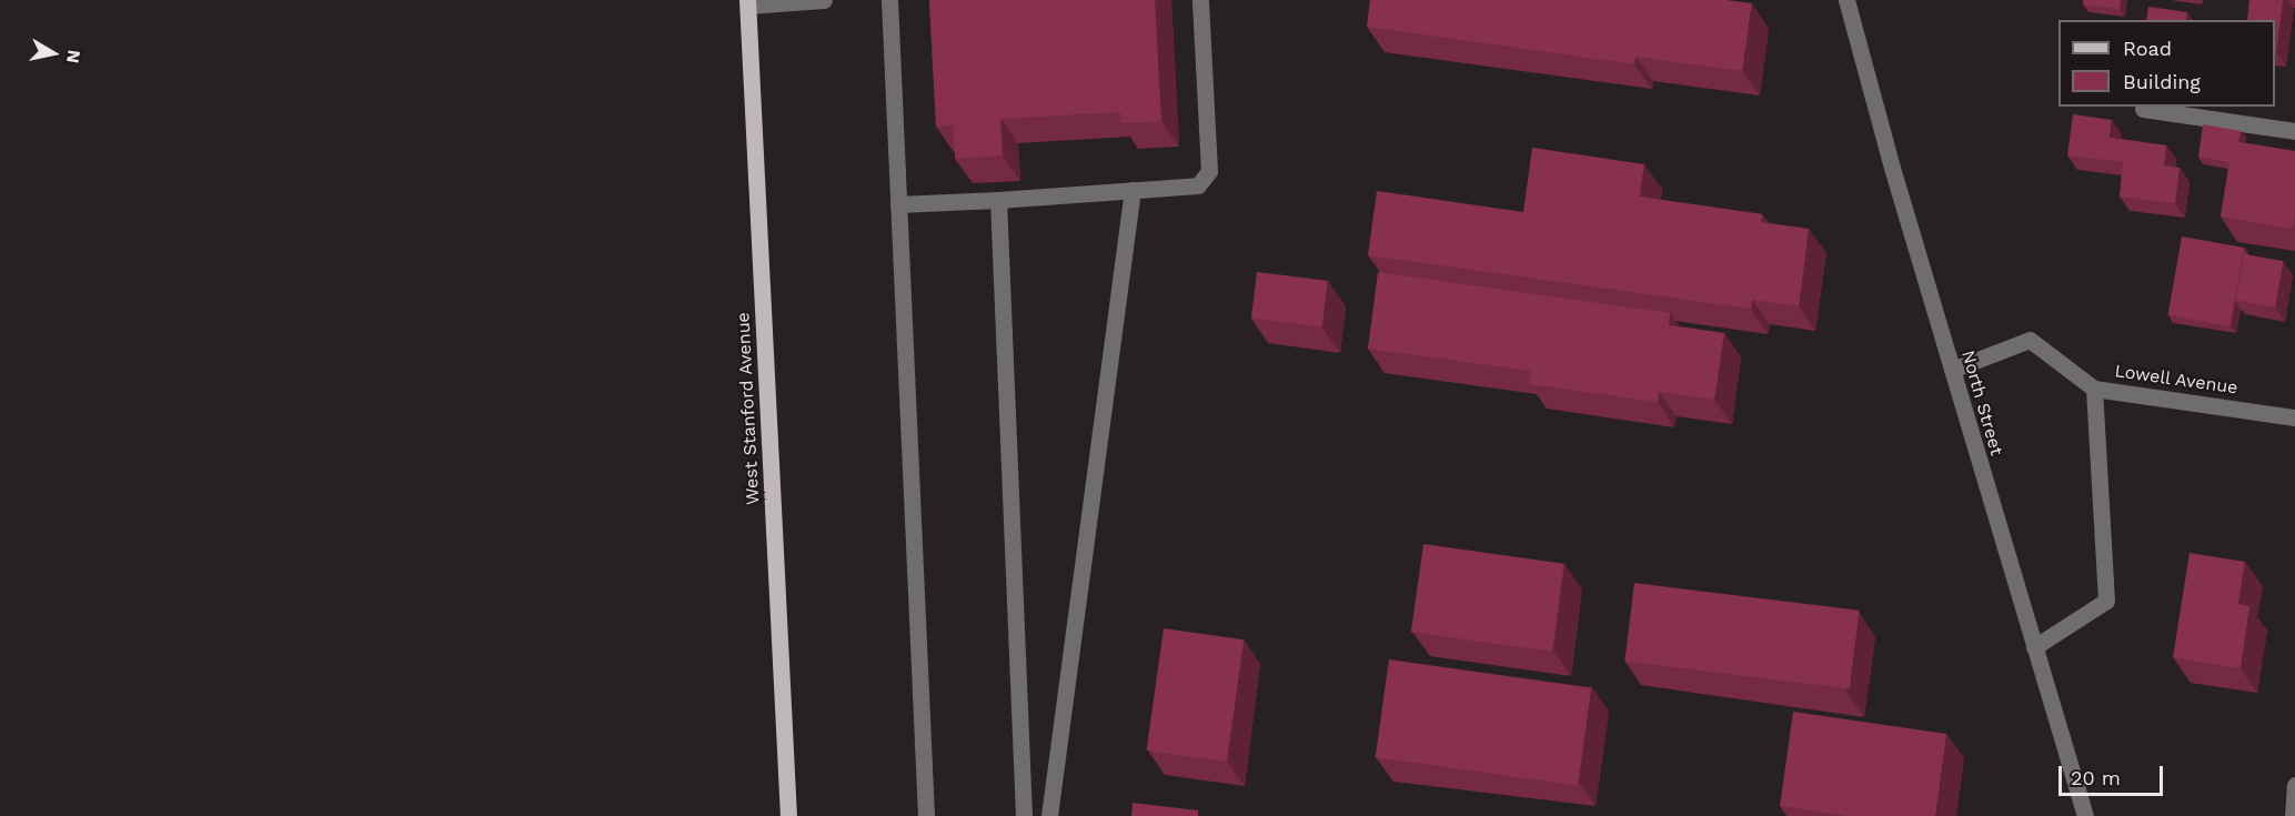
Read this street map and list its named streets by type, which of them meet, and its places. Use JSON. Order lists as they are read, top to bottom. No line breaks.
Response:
{"streets":{"main road":["West Stanford Avenue"],"street":["Lowell Avenue","North Street"]},"crossings":[["Lowell Avenue","North Street"]],"legend":["Road","Building"],"scale_bar":"20 m","north":"right"}
